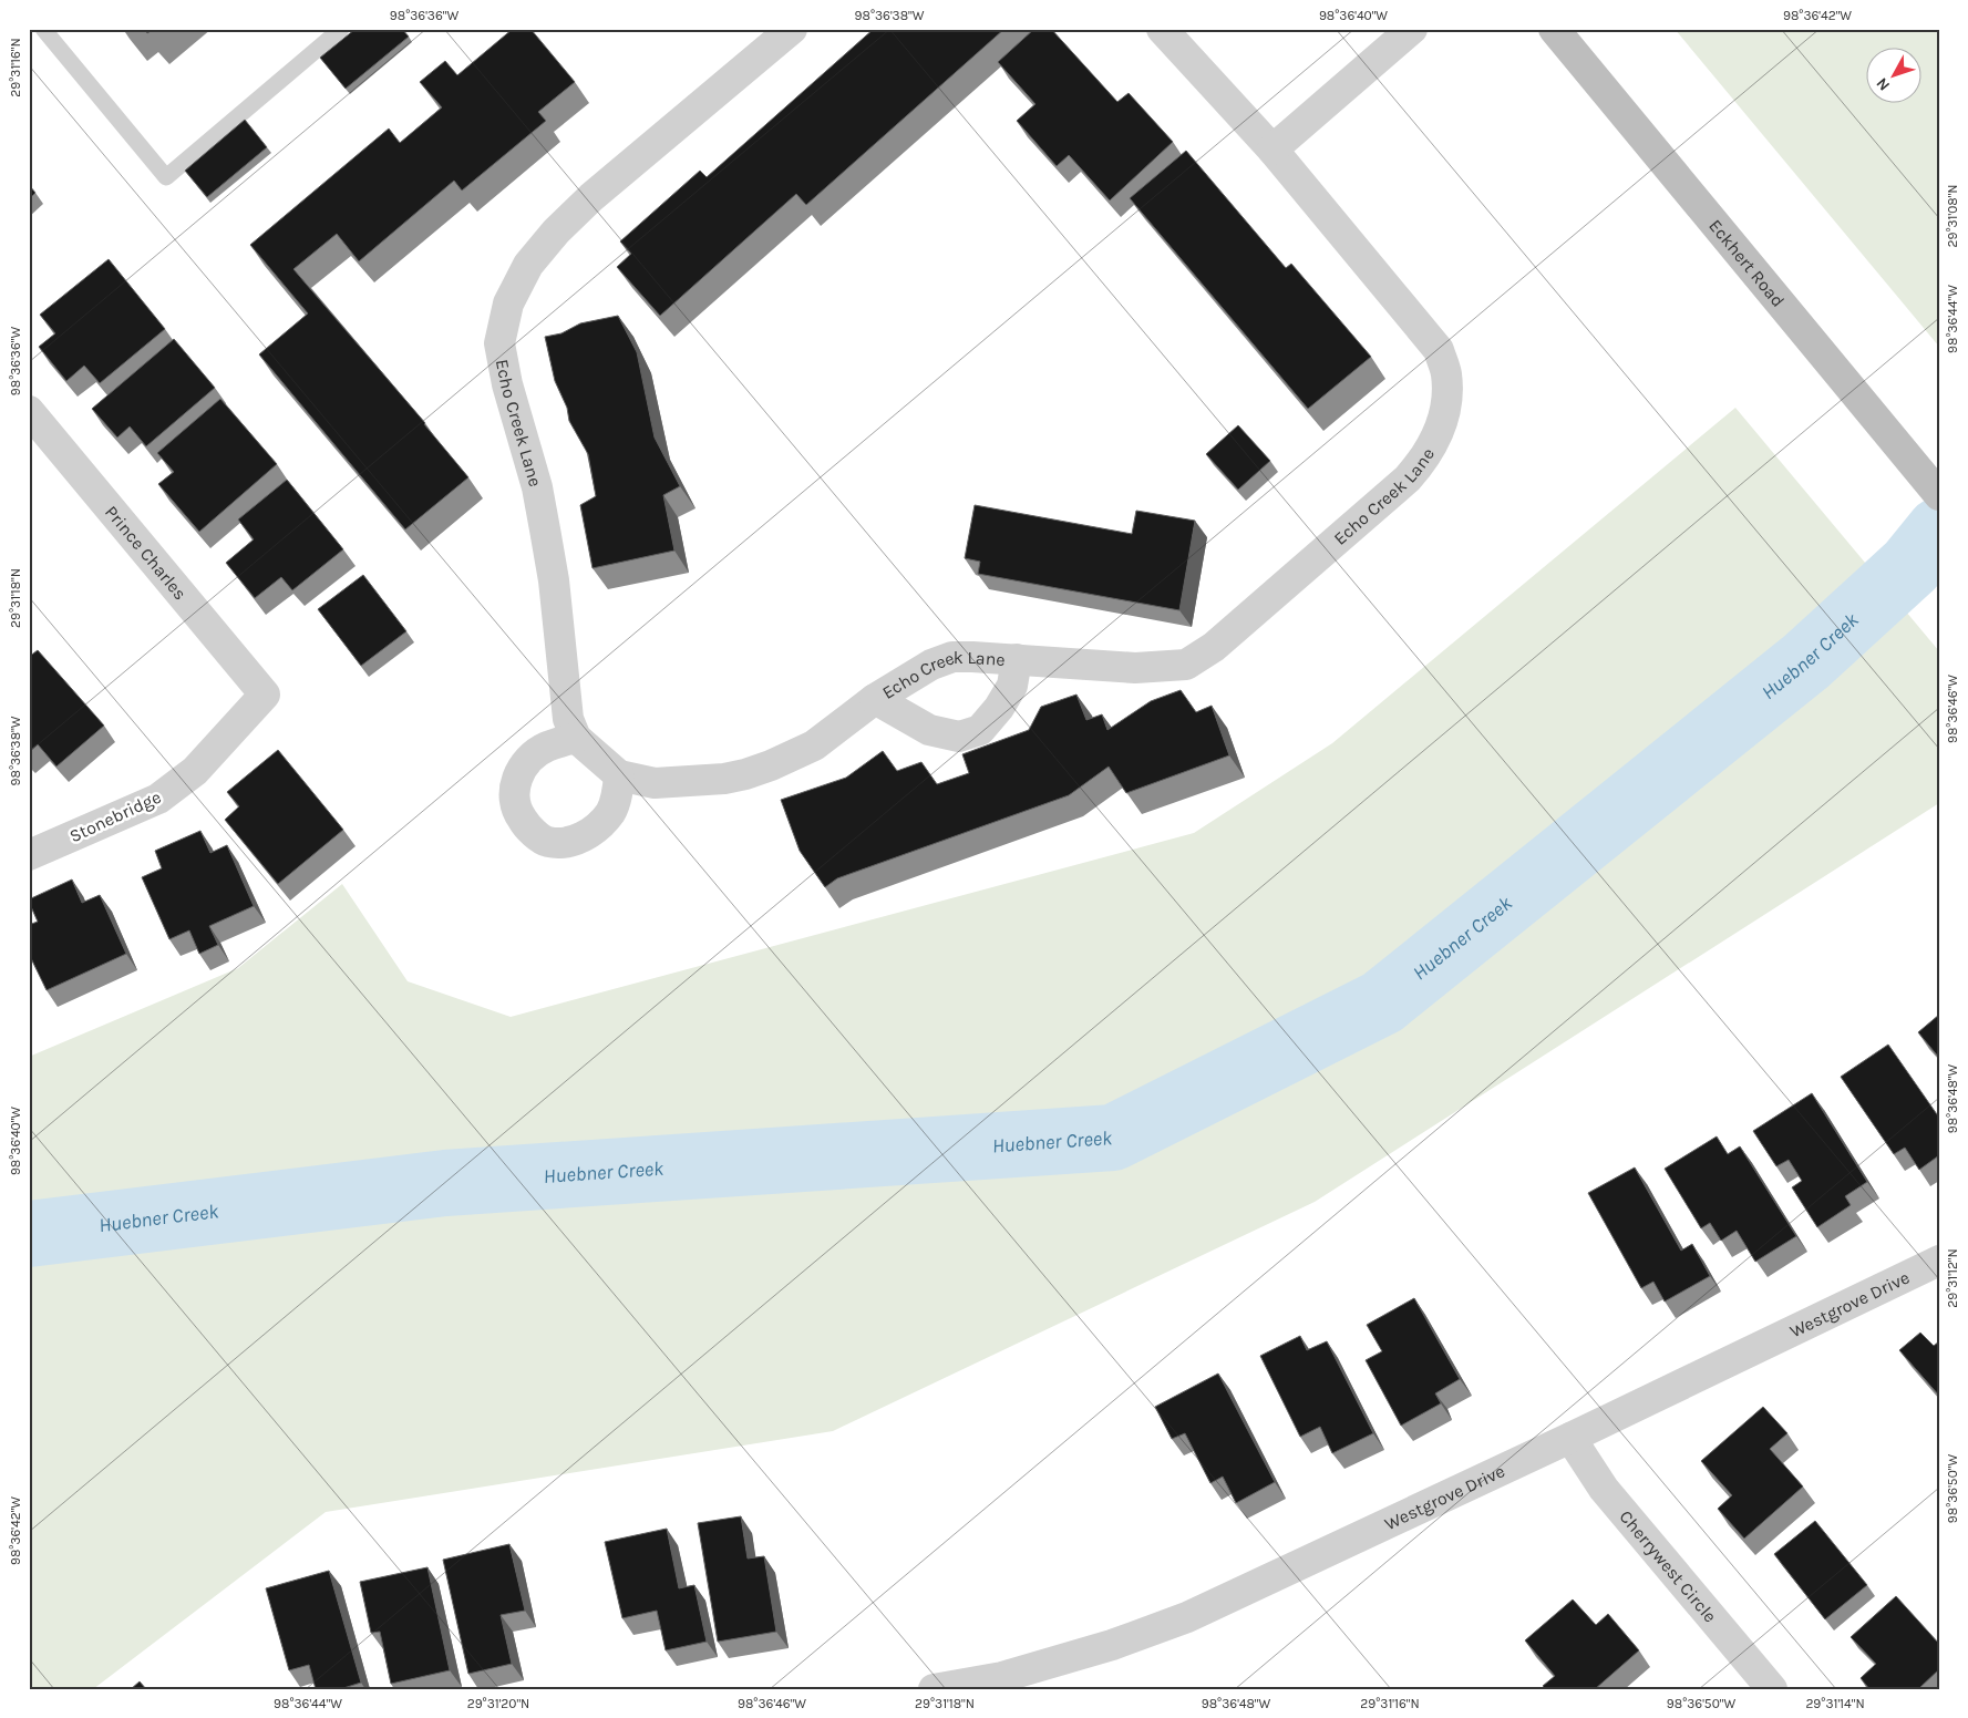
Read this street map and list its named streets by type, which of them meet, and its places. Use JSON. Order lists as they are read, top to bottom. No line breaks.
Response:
{"streets":{"main road":["Eckhert Road"],"street":["Echo Creek Lane","Prince Charles","Stonebridge","Westgrove Drive","Cherrywest Circle"]},"crossings":[["Prince Charles","Stonebridge"],["Westgrove Drive","Cherrywest Circle"]],"water":["Huebner Creek"],"north":"bottom left","coordinates":["98°36'36\"W","98°36'38\"W","98°36'40\"W","98°36'42\"W","29°31'16\"N","29°31'08\"N","98°36'44\"W","29°31'18\"N","98°36'46\"W","98°36'48\"W","29°31'12\"N","98°36'50\"W","29°31'20\"N","29°31'14\"N"]}
